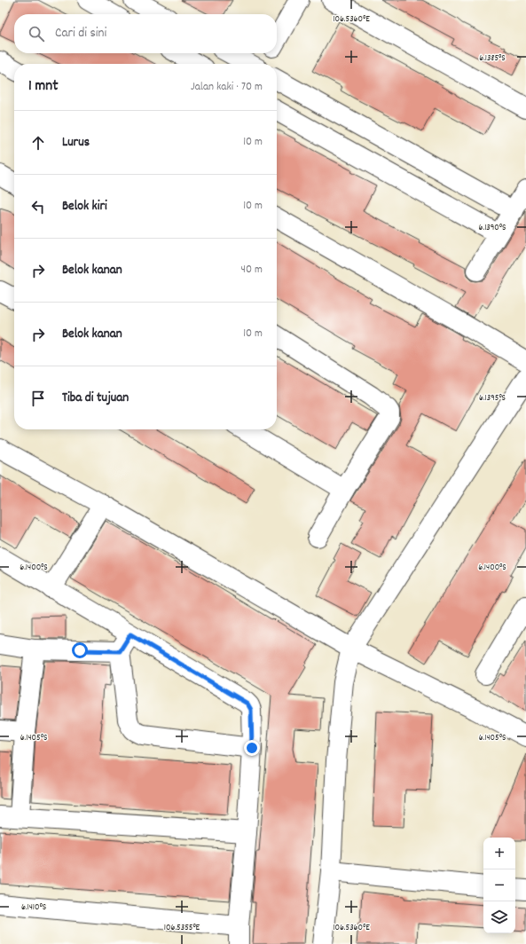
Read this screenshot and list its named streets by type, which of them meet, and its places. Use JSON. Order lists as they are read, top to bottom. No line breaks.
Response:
{"page":{"search":"Cari di sini","heading":["1 mnt","Jalan kaki · 70 m"],"list":[["Lurus","10 m"],["Belok kiri","10 m"],["Belok kanan","40 m"],["Belok kanan","10 m"],"Tiba di tujuan"],"map_buttons":["+","−"]},"coordinates":["106.5360°E","6.1385°S","6.1390°S","6.1395°S","6.1400°S","6.1405°S","6.1410°S","106.5355°E"]}
